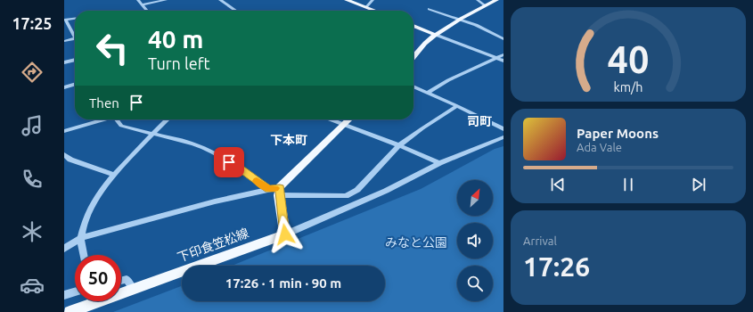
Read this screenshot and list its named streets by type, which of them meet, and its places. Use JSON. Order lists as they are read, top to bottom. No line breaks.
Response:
{"streets":{"main road":["下印食笠松線"]},"districts":["司町","下本町"],"parks":["みなと公園"],"north":"top right","page":{"tabs":"17:25","turn":["40 m","Turn left"],"then":"Then","song":["Paper Moons","Ada Vale"],"tile":["Arrival","17:26"],"limit":"50","trip":"17:26 · 1 min · 90 m","gauge":["40","km/h"]}}
